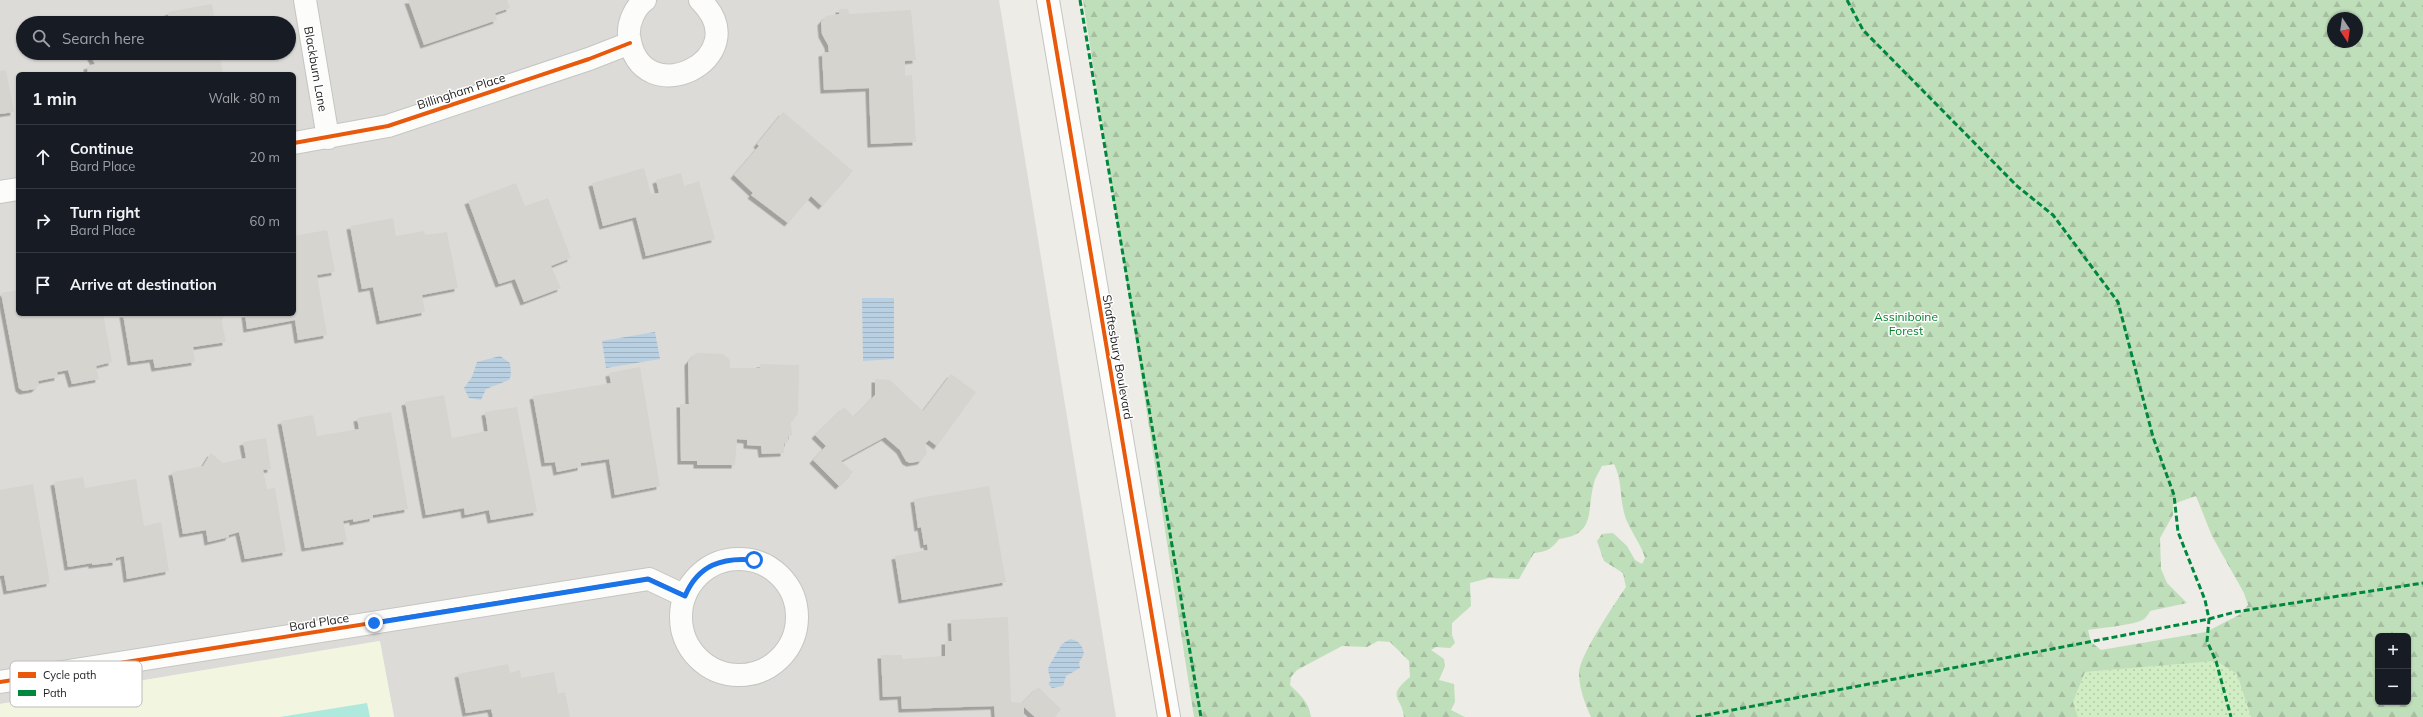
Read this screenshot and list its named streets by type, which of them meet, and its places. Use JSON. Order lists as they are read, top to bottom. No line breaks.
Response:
{"streets":{"street":["Blackburn Lane","Billingham Place","Shaftesbury Boulevard","Bard Place"]},"crossings":[["Blackburn Lane","Billingham Place"]],"parks":["Assiniboine Forest"],"legend":["Cycle path","Path"],"north":"bottom","page":{"search":"Search here","heading":["1 min","Walk · 80 m"],"list":[["Continue","Bard Place","20 m"],["Turn right","Bard Place","60 m"],"Arrive at destination"],"map_buttons":["+","−"]}}
